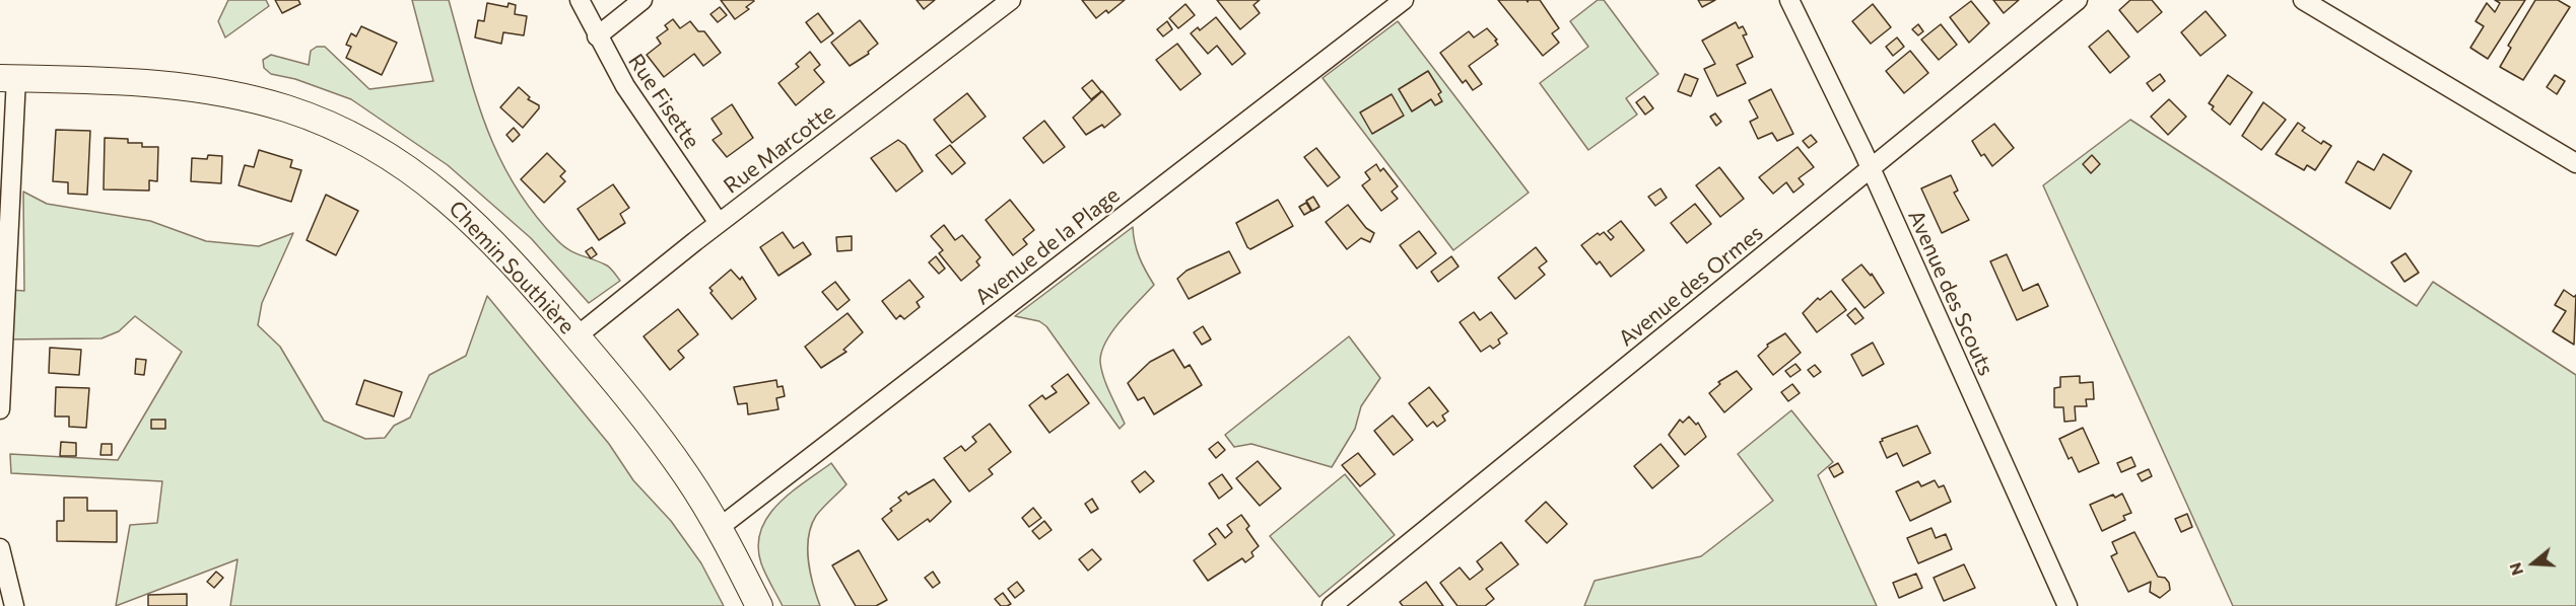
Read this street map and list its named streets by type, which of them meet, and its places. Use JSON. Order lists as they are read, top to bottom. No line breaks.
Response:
{"streets":{"street":["Rue Fisette","Rue Marcotte","Avenue de la Plage","Chemin Southière","Avenue des Ormes","Avenue des Scouts"]},"crossings":[["Rue Fisette","Rue Marcotte"],["Rue Marcotte","Chemin Southière"],["Avenue de la Plage","Chemin Southière"],["Avenue des Ormes","Avenue des Scouts"]],"north":"left"}
